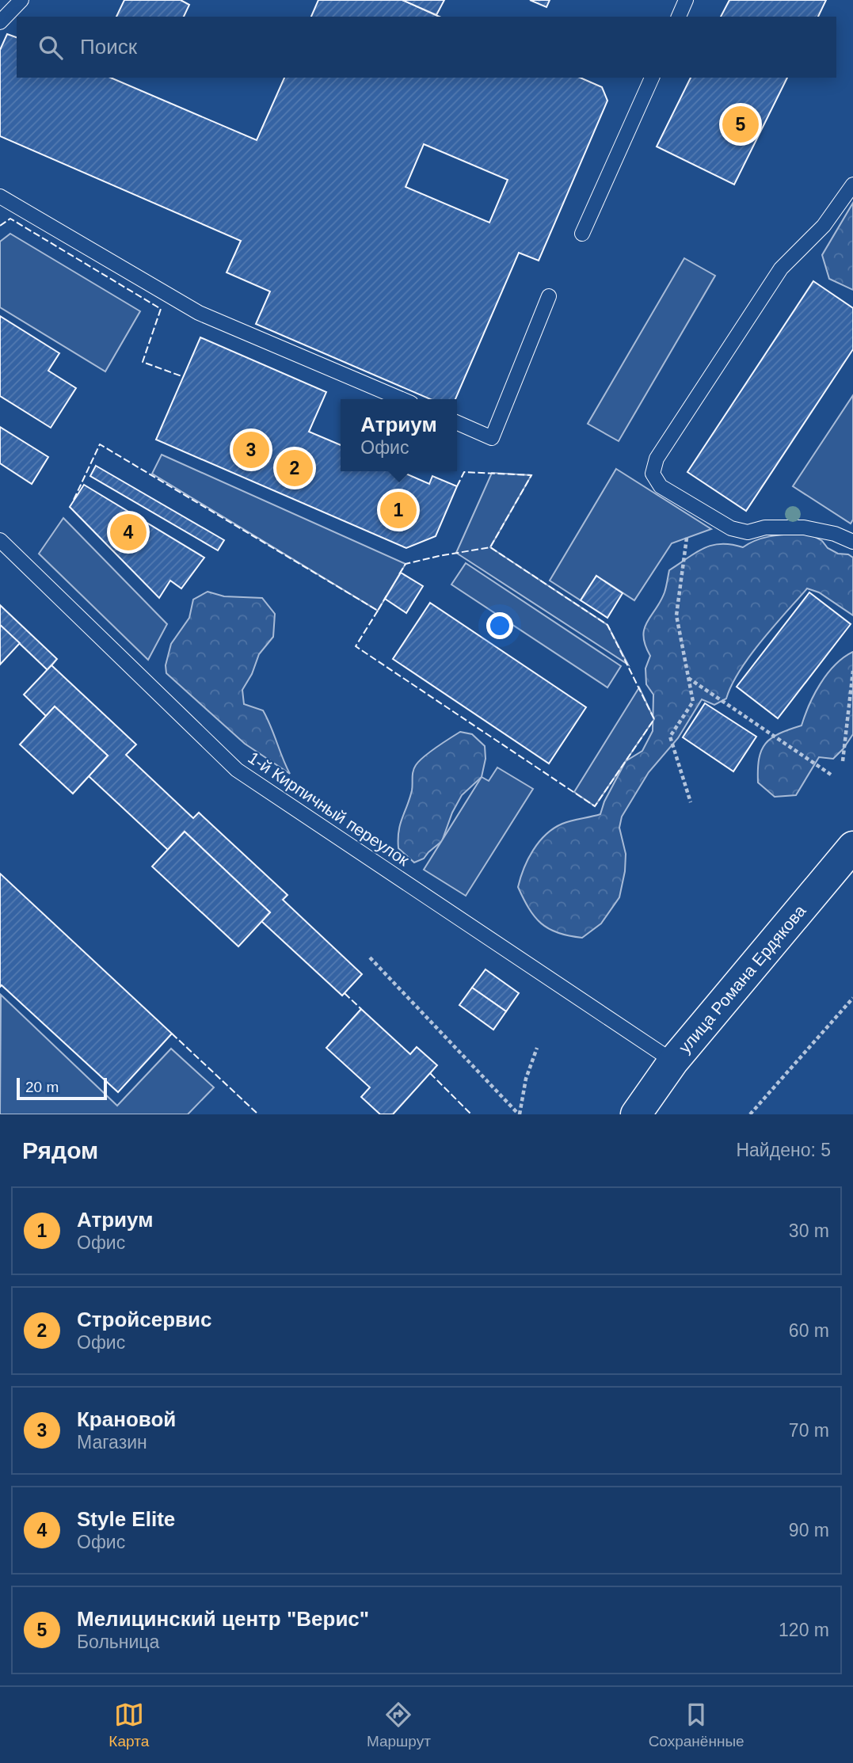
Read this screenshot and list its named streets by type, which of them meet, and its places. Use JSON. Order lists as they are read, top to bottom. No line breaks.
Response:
{"streets":{"street":["улица Романа Ердякова"],"lane":["1-й Кирпичный переулок"]},"crossings":[["1-й Кирпичный переулок","улица Романа Ердякова"]],"scale_bar":"20 m","page":{"search":"Поиск","pins":["5","3","2","1","4"],"popup":["Атриум","Офис"],"scale":"20 m","heading":["Рядом","Найдено: 5"],"list":[{"mark":"1","name":"Атриум","note":"Офис","value":"30 m"},{"mark":"2","name":"Стройсервис","note":"Офис","value":"60 m"},{"mark":"3","name":"Крановой","note":"Магазин","value":"70 m"},{"mark":"4","name":"Style Elite","note":"Офис","value":"90 m"},{"mark":"5","name":"Мелицинский центр \"Верис\"","note":"Больница","value":"120 m"}],"nav":["Карта","Маршрут","Сохранённые"]}}
